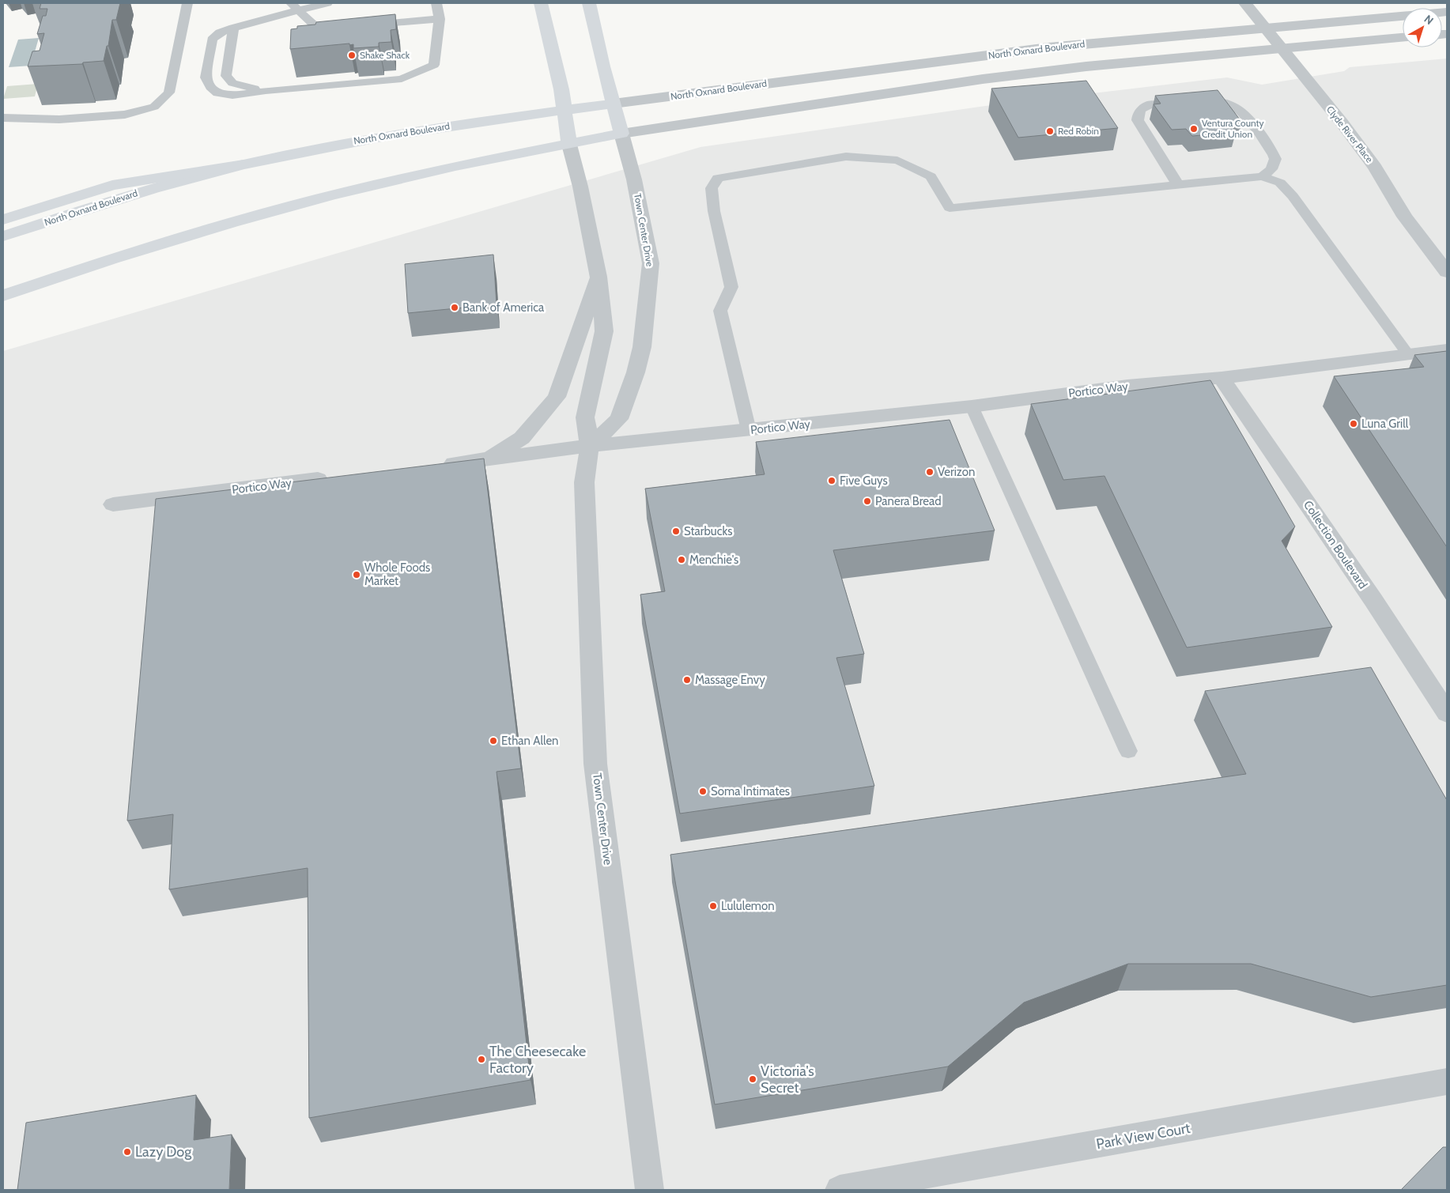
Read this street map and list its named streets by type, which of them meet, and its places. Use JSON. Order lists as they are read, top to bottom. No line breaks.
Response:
{"streets":{"main road":["North Oxnard Boulevard","Town Center Drive"],"street":["Clyde River Place","Portico Way","Collection Boulevard","Park View Court"]},"crossings":[["North Oxnard Boulevard","Clyde River Place"],["North Oxnard Boulevard","Town Center Drive"],["Town Center Drive","Portico Way"],["Portico Way","Collection Boulevard"]],"places":["Shake Shack","Ventura County Credit Union","Red Robin","Bank of America","Luna Grill","Verizon","Five Guys","Panera Bread","Starbucks","Menchie's","Whole Foods Market","Massage Envy","Ethan Allen","Soma Intimates","Lululemon","The Cheesecake Factory","Victoria's Secret","Lazy Dog"],"north":"top right"}
